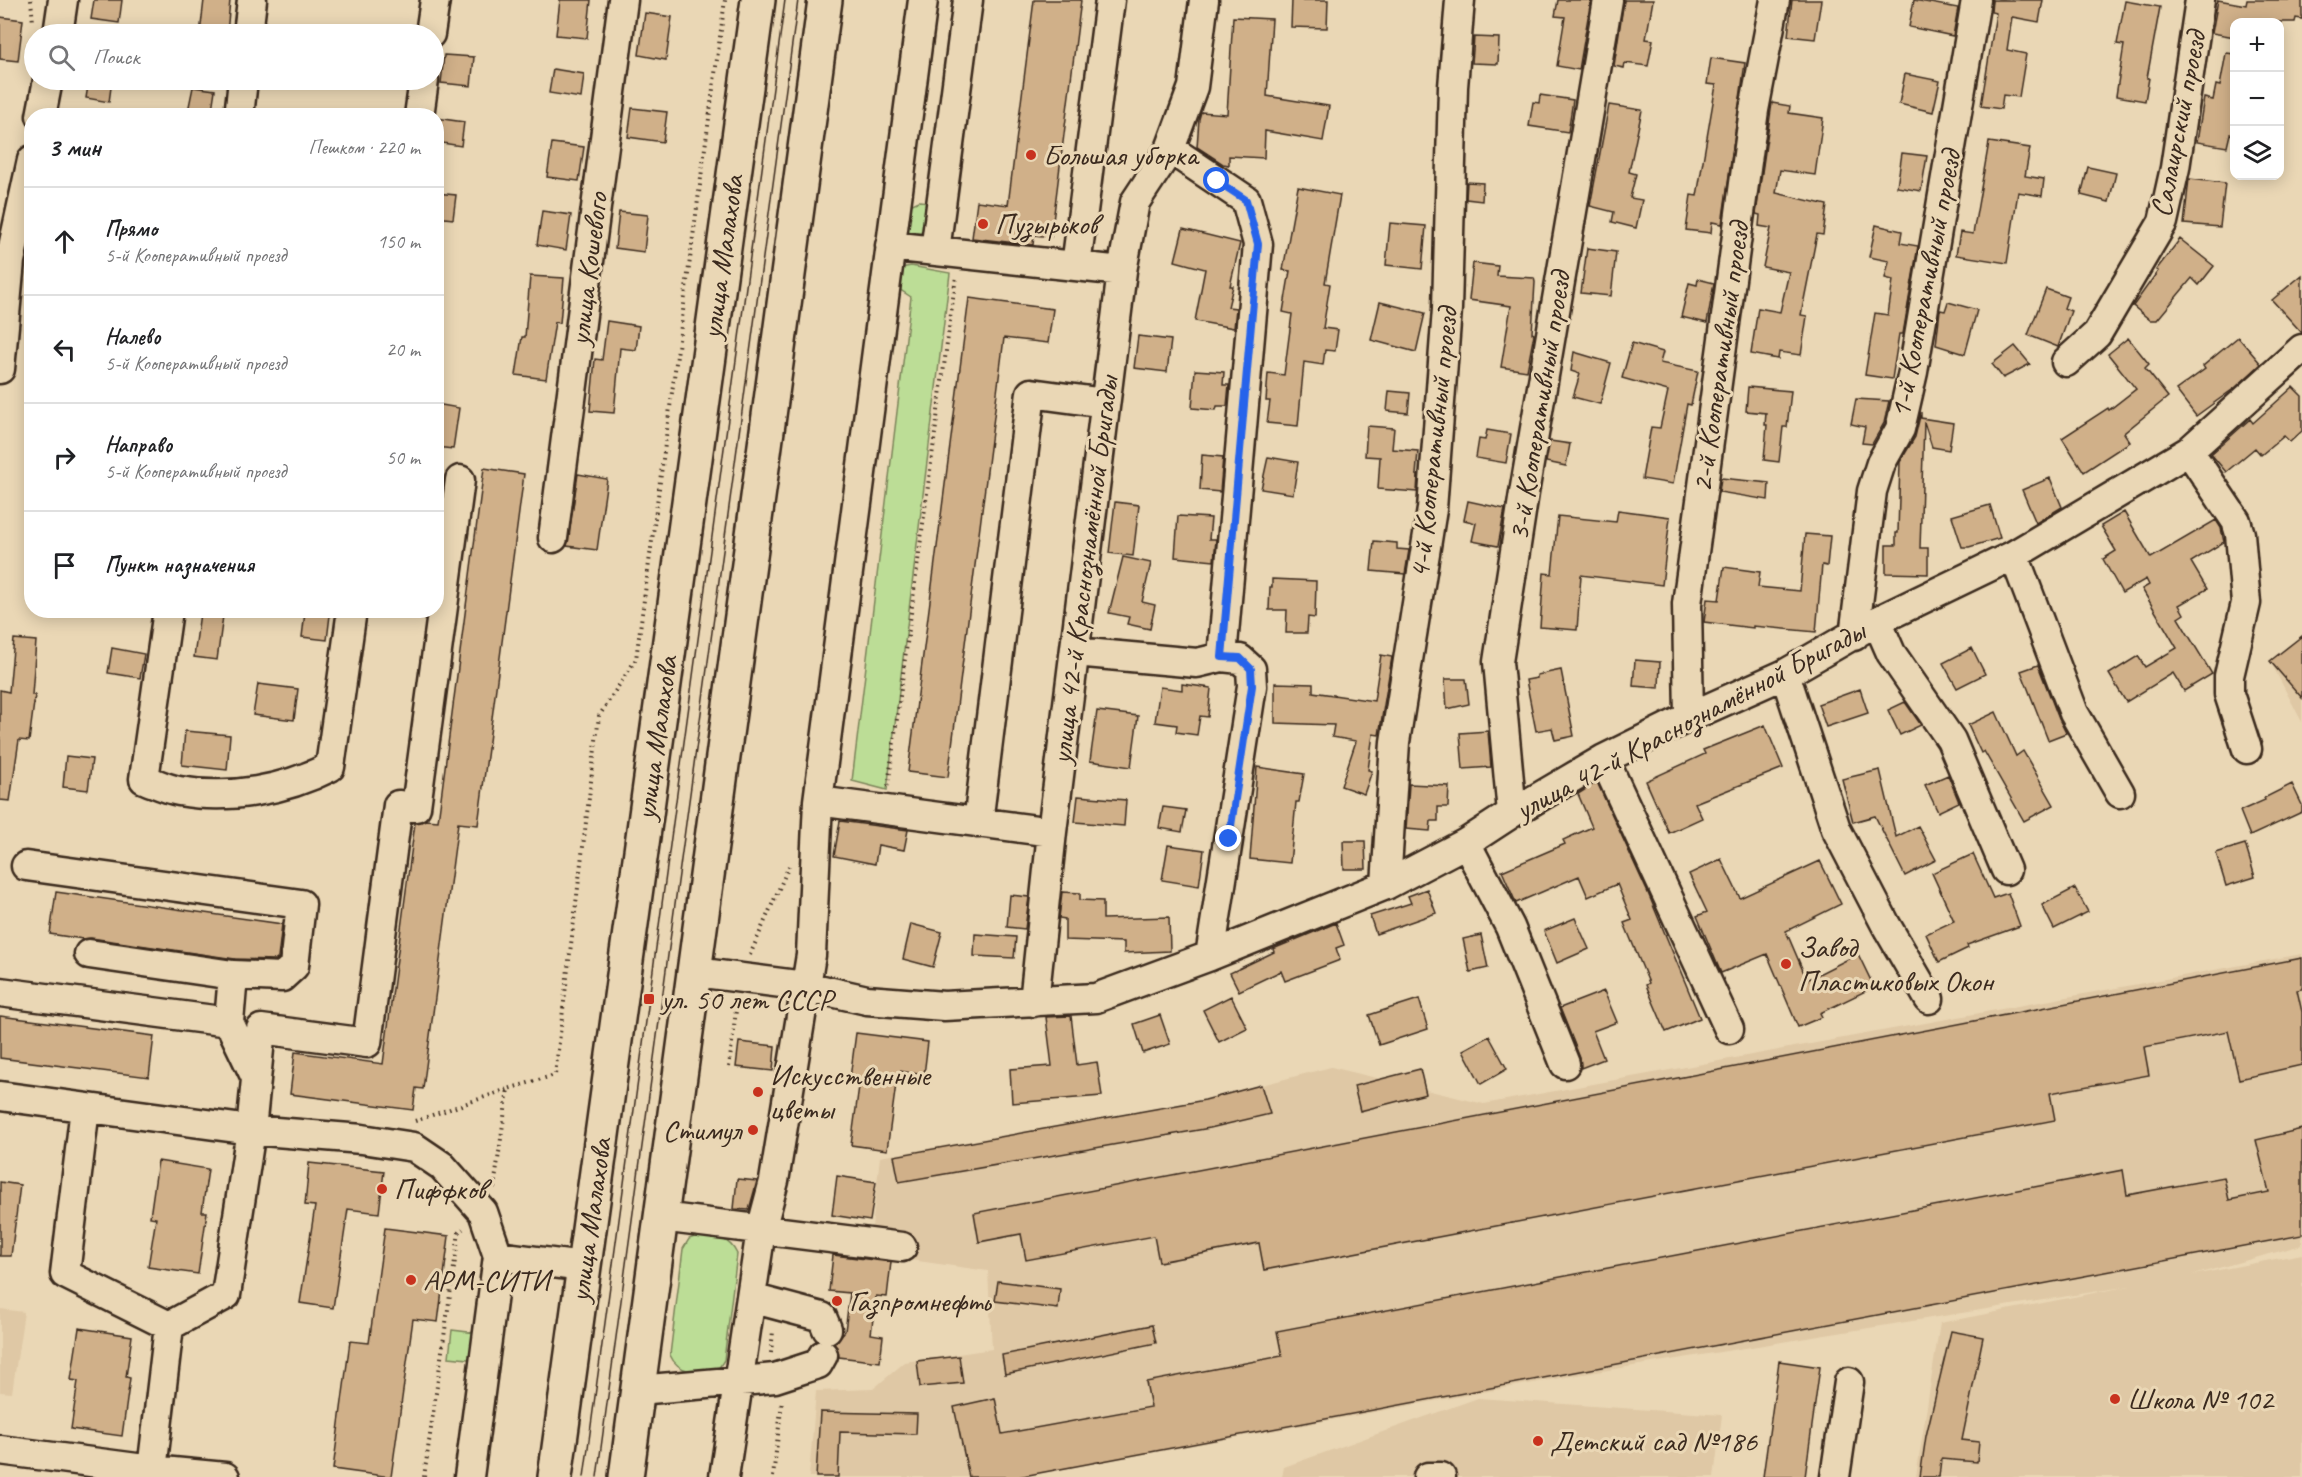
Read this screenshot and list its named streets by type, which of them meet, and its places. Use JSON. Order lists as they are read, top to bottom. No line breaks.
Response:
{"streets":{"main road":["улица Малахова"],"street":["Салаирский проезд","улица Кошевого","1-й Кооперативный проезд","2-й Кооперативный проезд","3-й Кооперативный проезд","4-й Кооперативный проезд","улица 42-й Краснознамённой Бригады"]},"crossings":[["1-й Кооперативный проезд","улица 42-й Краснознамённой Бригады"],["2-й Кооперативный проезд","улица 42-й Краснознамённой Бригады"],["3-й Кооперативный проезд","улица 42-й Краснознамённой Бригады"],["4-й Кооперативный проезд","улица 42-й Краснознамённой Бригады"]],"places":{"other":["Большая уборка","Пузырьков","Завод Пластиковых Окон","Искусственные цветы","Стимул","Пиффков","АРМ-СИТИ","Газпромнефть","Школа № 102","Детский сад №186"],"transit":["ул. 50 лет СССР"]},"page":{"map_buttons":["+","−"],"search":"Поиск","heading":["3 мин","Пешком · 220 m"],"list":[["Прямо","5-й Кооперативный проезд","150 m"],["Налево","5-й Кооперативный проезд","20 m"],["Направо","5-й Кооперативный проезд","50 m"],"Пункт назначения"]}}
